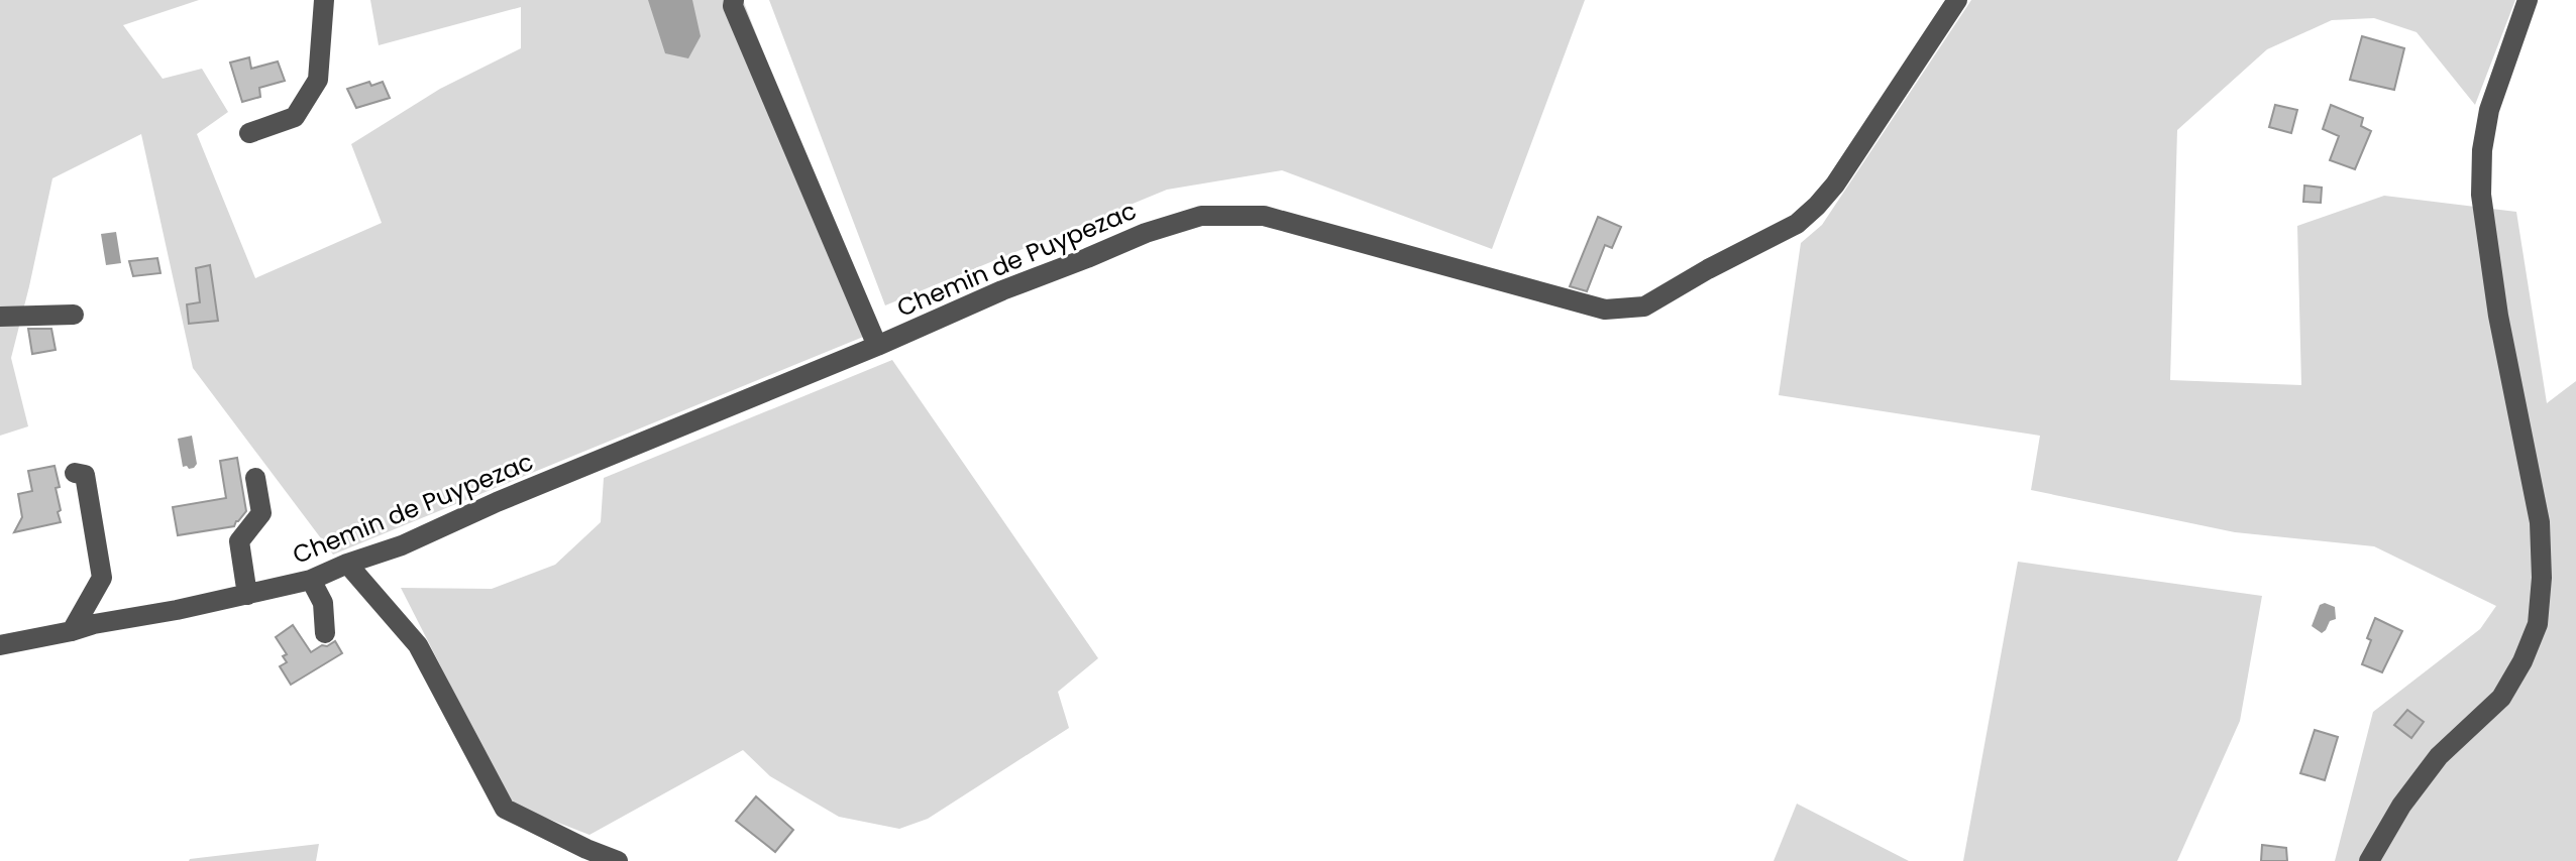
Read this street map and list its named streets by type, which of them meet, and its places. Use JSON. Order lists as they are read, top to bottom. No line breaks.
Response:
{"streets":{"street":["Chemin de Puypezac"]}}
